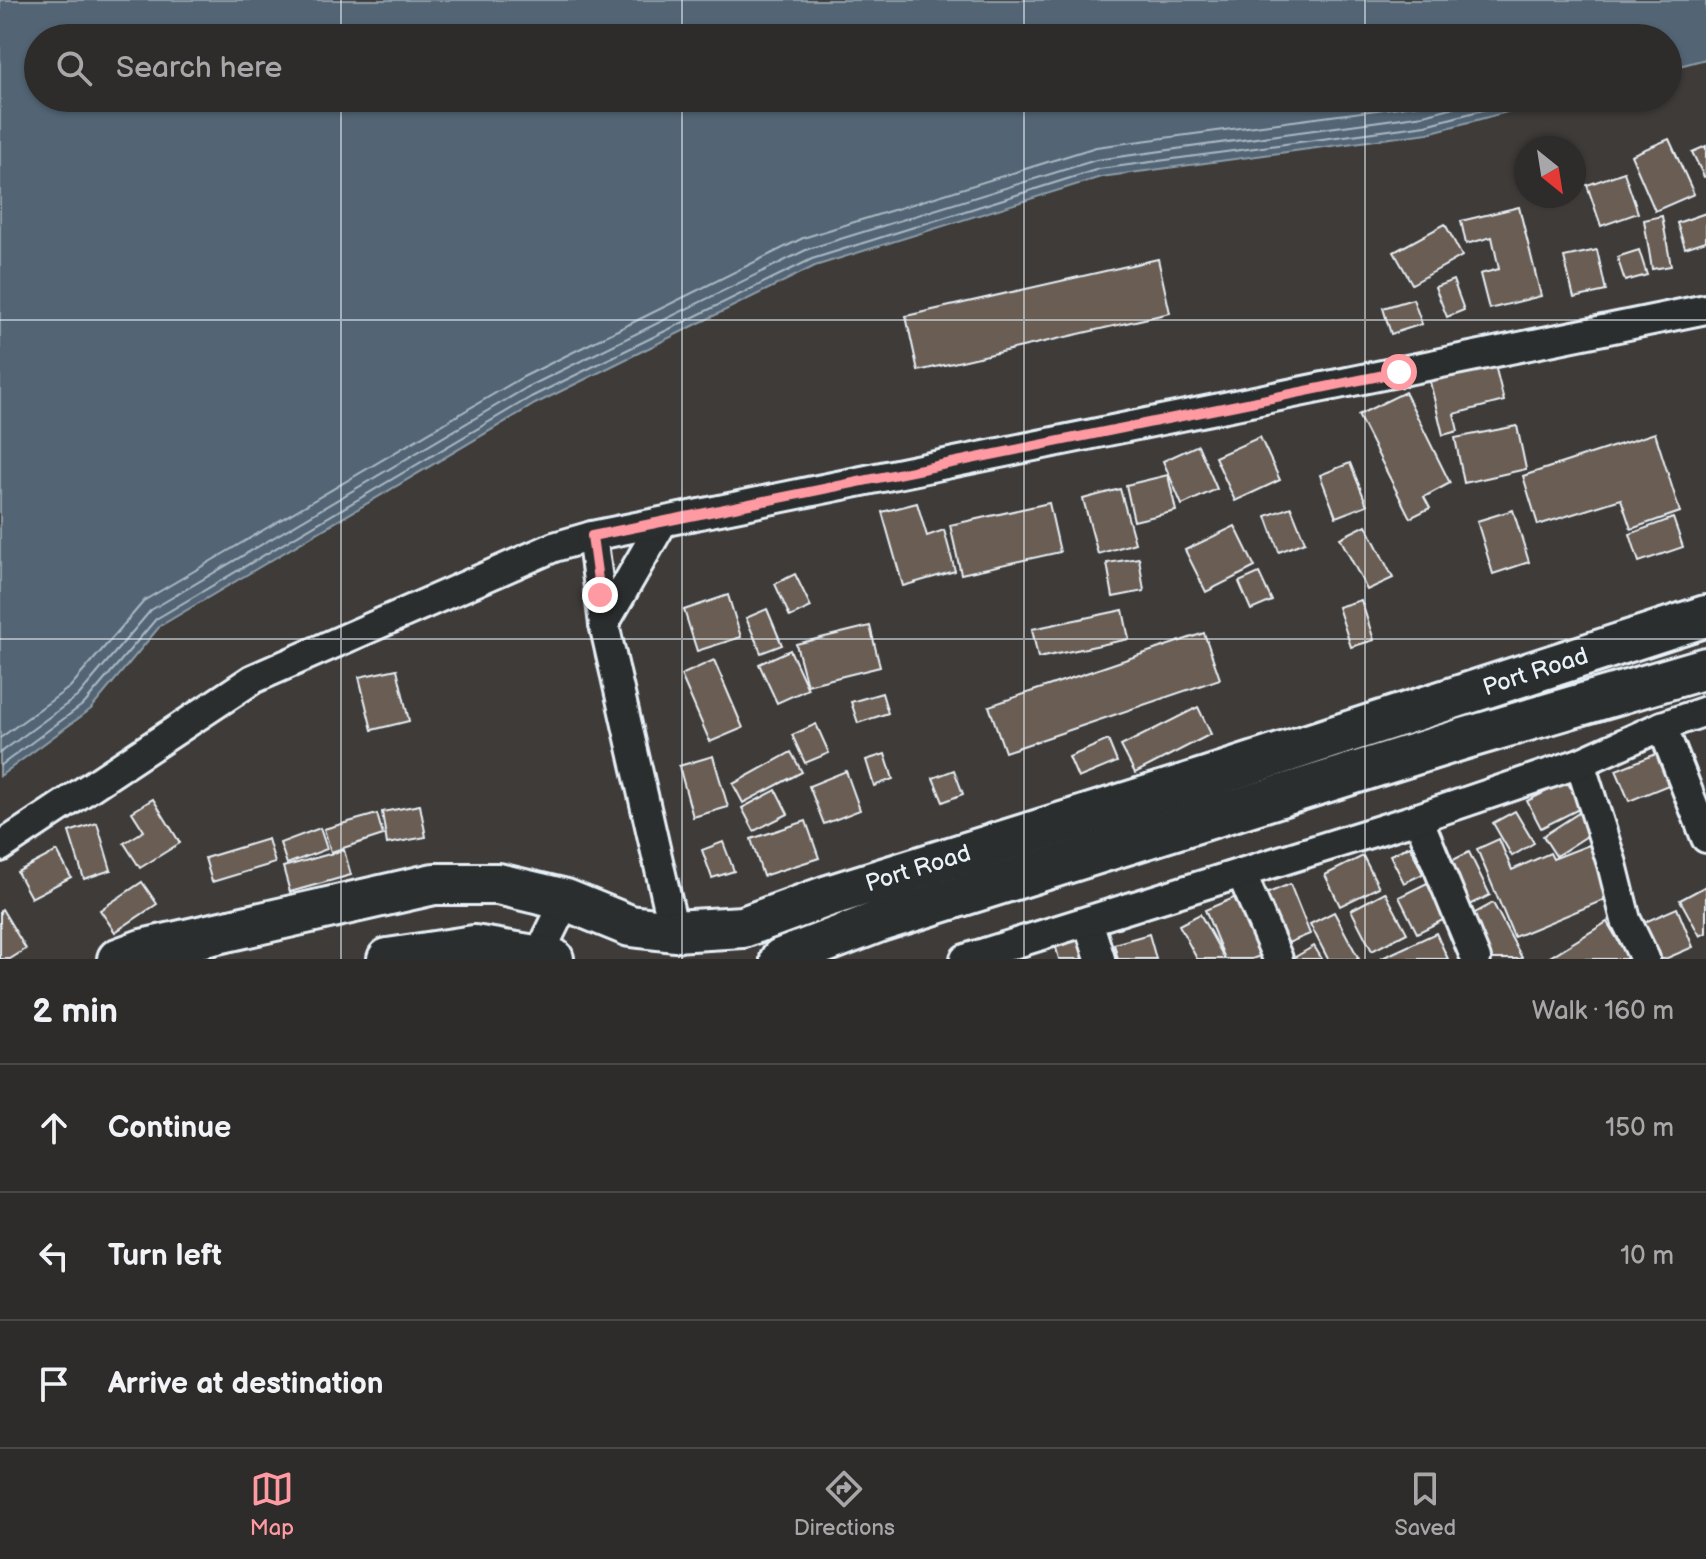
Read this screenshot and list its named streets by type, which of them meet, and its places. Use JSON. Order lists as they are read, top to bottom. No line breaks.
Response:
{"streets":{"street":["Port Road"]},"north":"bottom right","page":{"search":"Search here","heading":["2 min","Walk · 160 m"],"list":[["Continue","150 m"],["Turn left","10 m"],"Arrive at destination"],"nav":["Map","Directions","Saved"]}}
